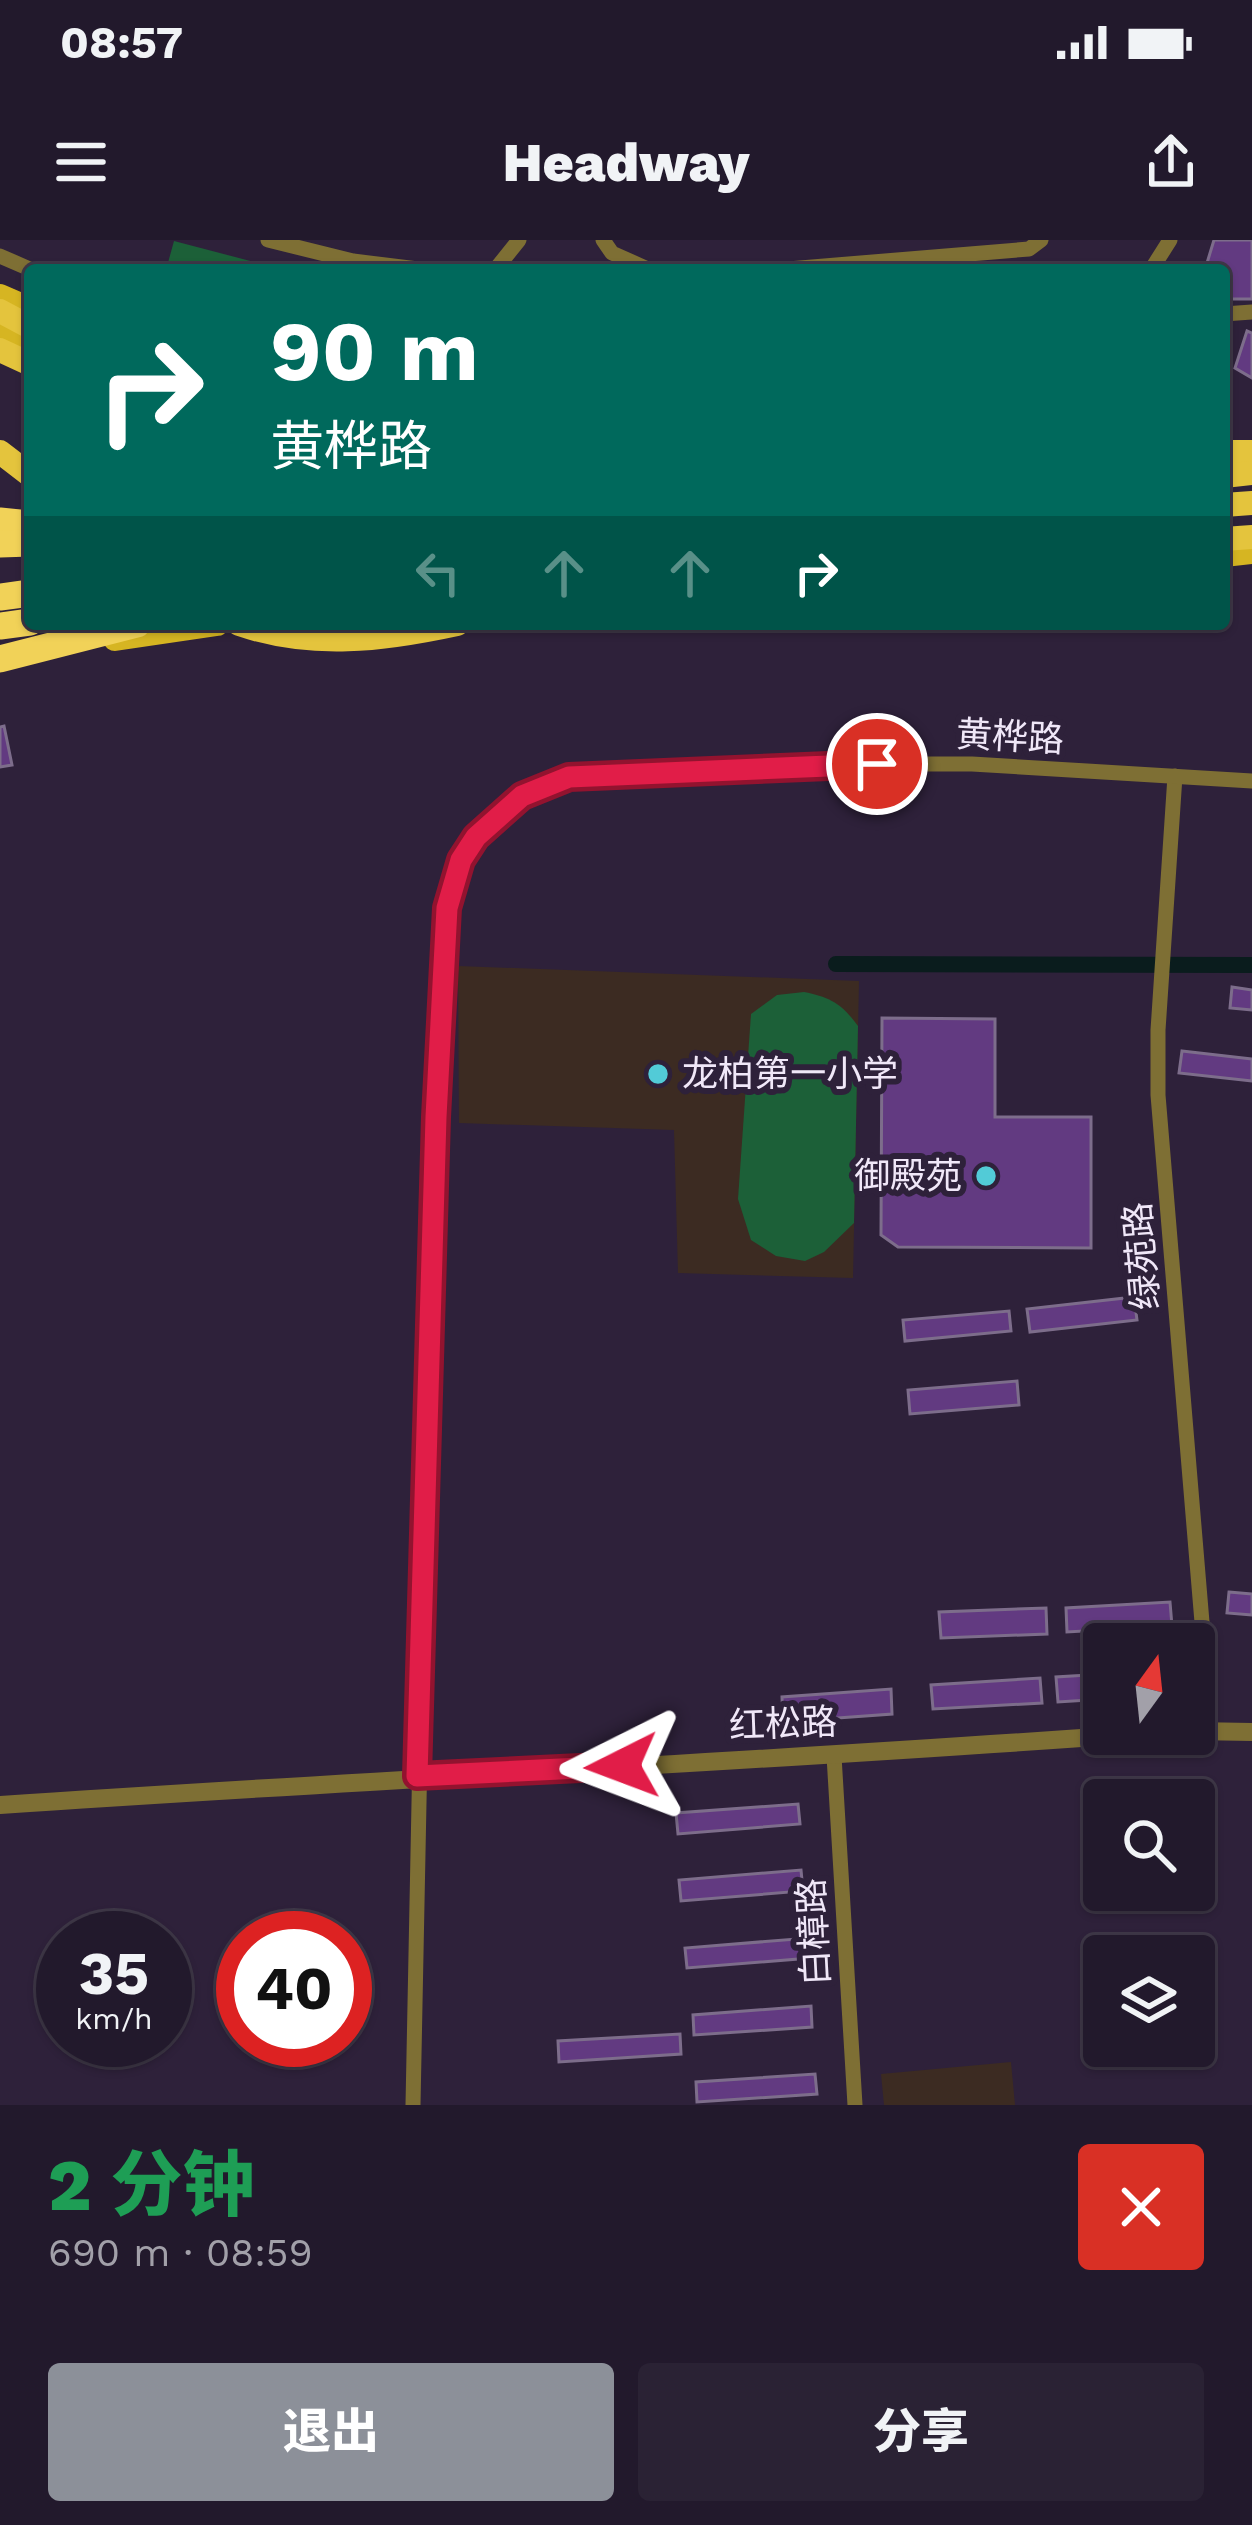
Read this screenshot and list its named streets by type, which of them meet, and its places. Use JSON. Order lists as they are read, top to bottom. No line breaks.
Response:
{"streets":{"street":["黄桦路","绿苑路","红松路","白樟路"]},"crossings":[["黄桦路","绿苑路"],["黄桦路","红松路"],["红松路","白樟路"]],"places":["龙柏第一小学","御殿苑"],"north":"top","page":{"status":"08:57","header":"Headway","turn":["90 m","黄桦路"],"speed":"35 km/h","limit":"40","heading":["2 分钟","690 m · 08:59"],"buttons":["退出","分享"]}}
